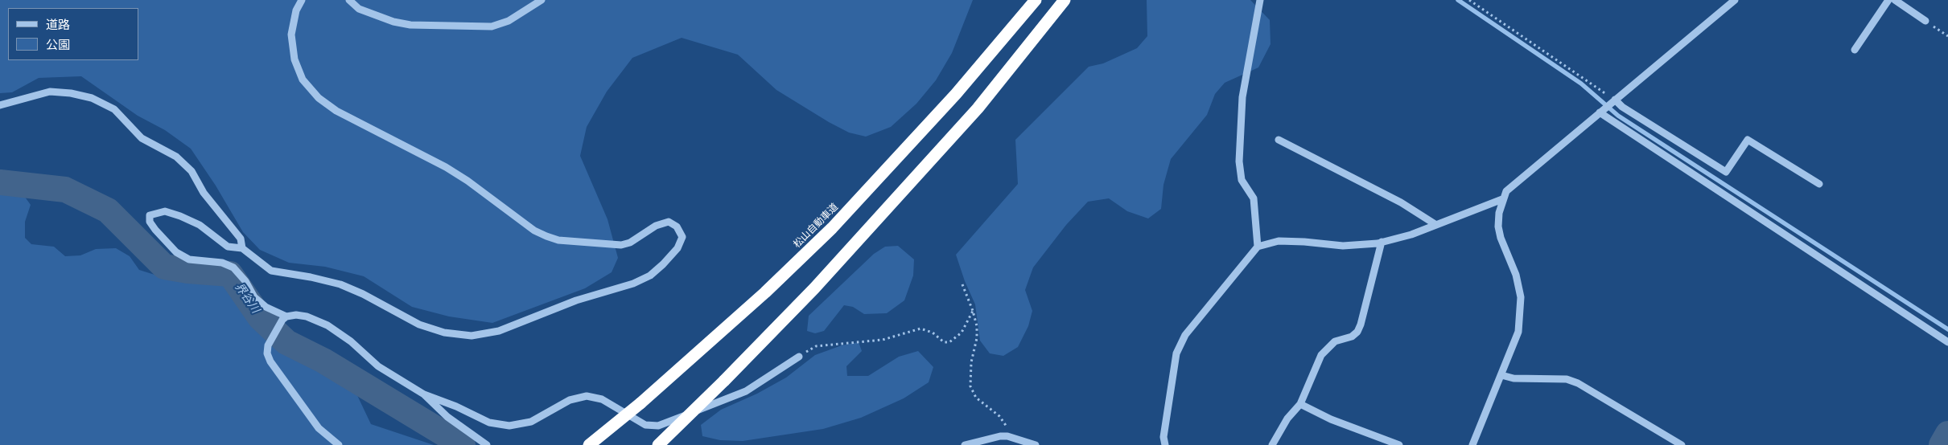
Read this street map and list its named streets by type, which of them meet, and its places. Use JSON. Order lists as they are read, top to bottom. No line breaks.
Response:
{"streets":{"highway":["松山自動車道"]},"water":["界谷川"],"legend":["道路","公園"]}
